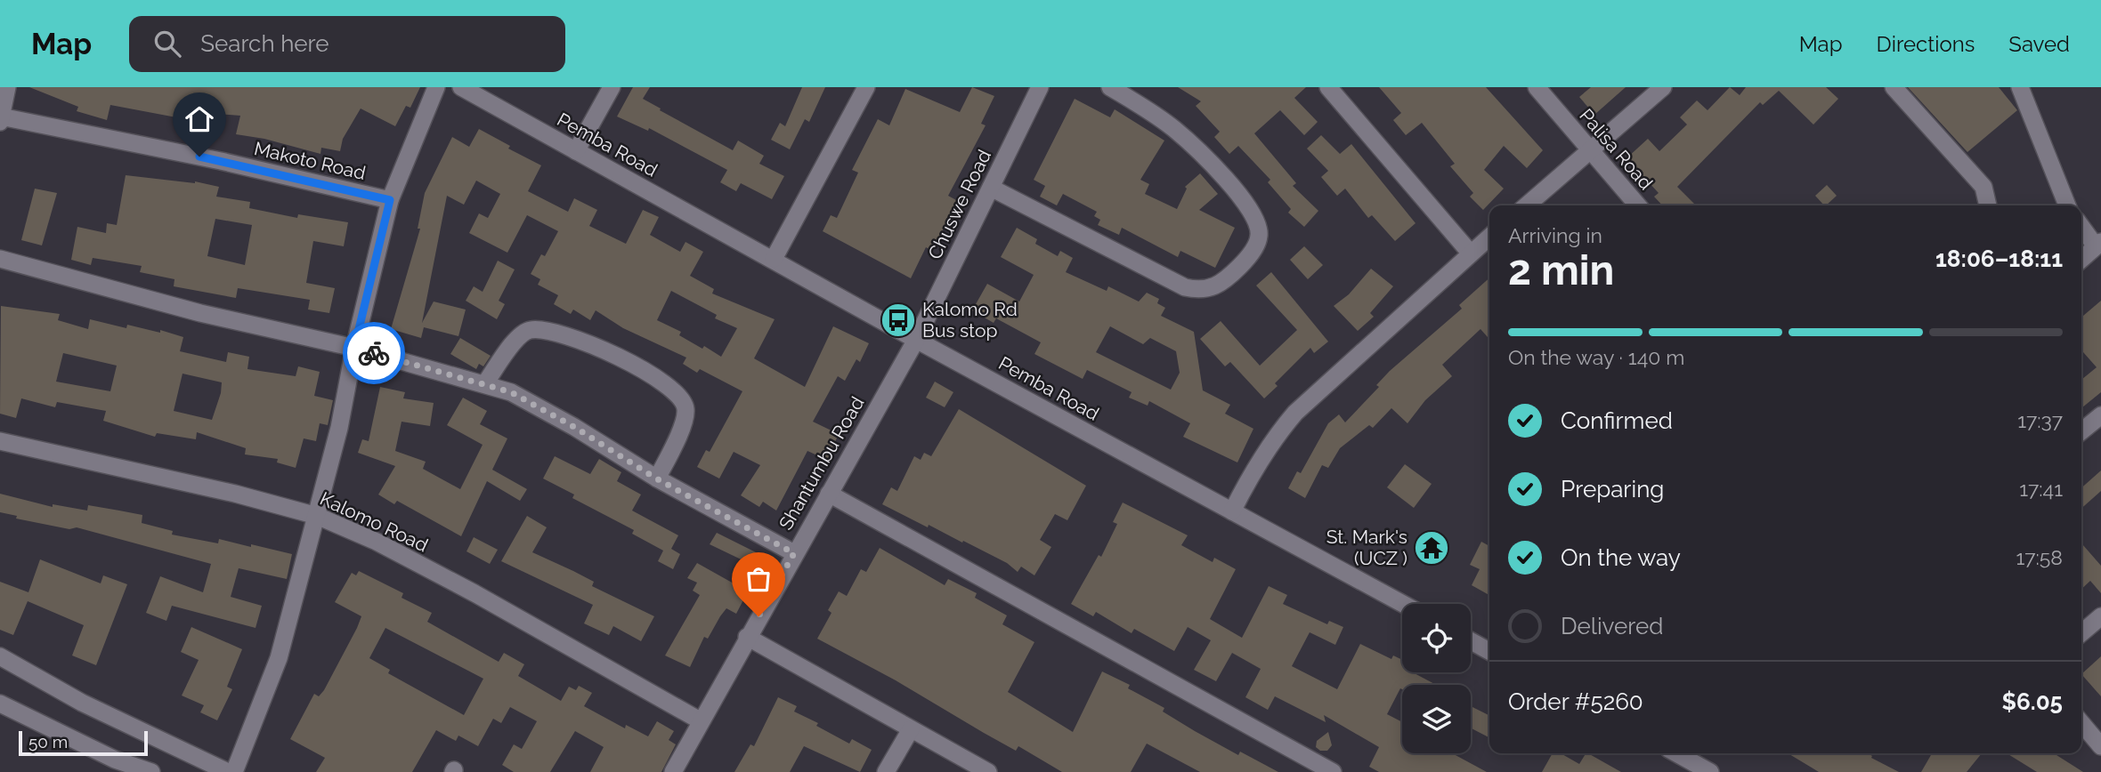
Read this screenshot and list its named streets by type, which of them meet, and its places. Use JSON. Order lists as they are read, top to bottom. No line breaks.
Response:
{"streets":{"street":["Pemba Road","Palisa Road","Makoto Road","Chuswe Road","Shantumbu Road","Kalomo Road"]},"crossings":[["Pemba Road","Chuswe Road"],["Pemba Road","Shantumbu Road"],["Chuswe Road","Shantumbu Road"],["Shantumbu Road","Kalomo Road"]],"places":{"bus stop":["Kalomo Rd Bus stop"],"temple":["St. Mark's (UCZ )"]},"scale_bar":"50 m","page":{"header":"Map","search":"Search here","nav":["Map","Directions","Saved"],"heading":["2 min","Arriving in","18:06–18:11"],"panel":["Order #5260","$6.05"],"bar":"On the way · 140 m","list":[["Confirmed","17:37"],["Preparing","17:41"],["On the way","17:58"],"Delivered"],"scale":"50 m"}}
